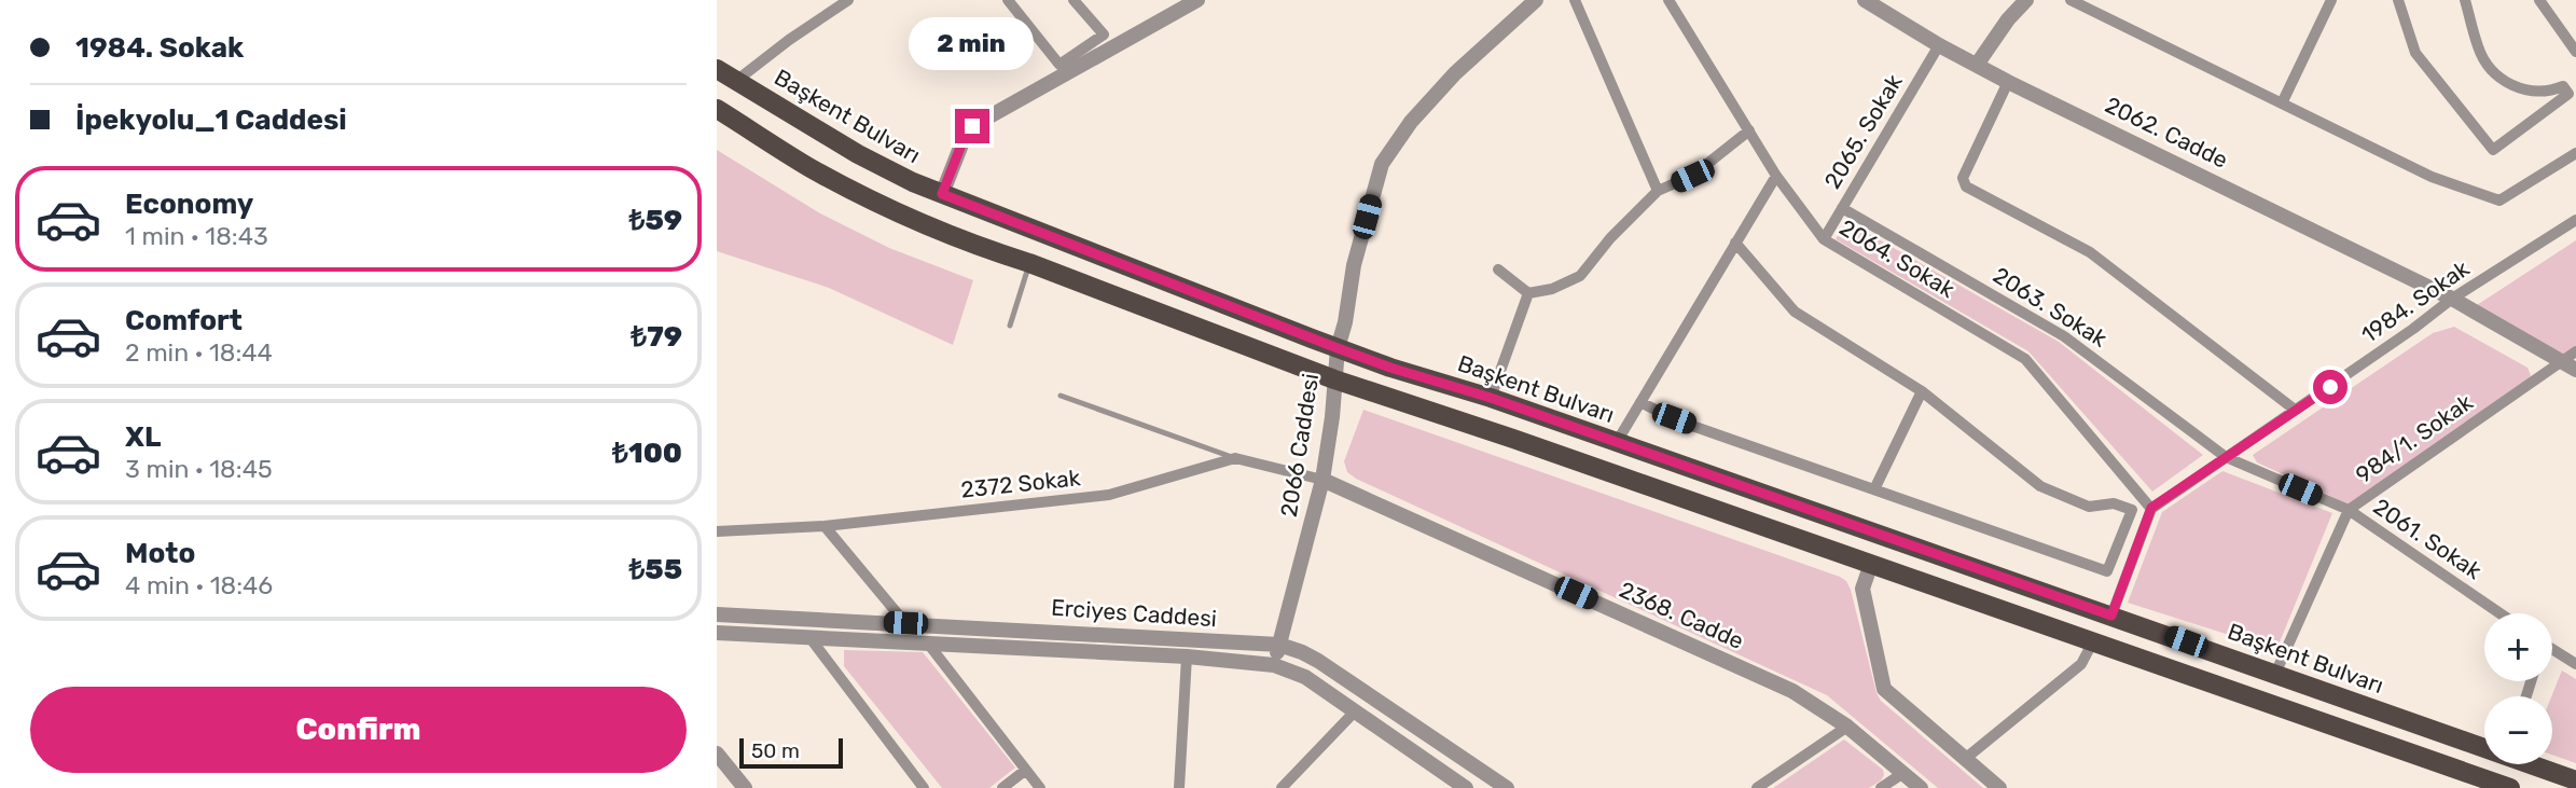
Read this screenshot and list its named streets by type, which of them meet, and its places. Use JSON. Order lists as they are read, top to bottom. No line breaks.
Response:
{"streets":{"main road":["Başkent Bulvarı"],"street":["2065. Sokak","2062. Cadde","2064. Sokak","1984. Sokak","2063. Sokak","984/1. Sokak","2066 Caddesi","2372 Sokak","2061. Sokak","Erciyes Caddesi","2368. Cadde"]},"crossings":[["Başkent Bulvarı","984/1. Sokak"],["Başkent Bulvarı","2066 Caddesi"],["2065. Sokak","2062. Cadde"],["2065. Sokak","2064. Sokak"],["2065. Sokak","2063. Sokak"],["2062. Cadde","1984. Sokak"],["2062. Cadde","984/1. Sokak"],["2064. Sokak","1984. Sokak"],["1984. Sokak","2063. Sokak"],["1984. Sokak","2061. Sokak"],["2063. Sokak","2061. Sokak"],["984/1. Sokak","2061. Sokak"],["2066 Caddesi","2372 Sokak"],["2066 Caddesi","Erciyes Caddesi"],["2066 Caddesi","2368. Cadde"],["2372 Sokak","2368. Cadde"]],"scale_bar":"50 m","page":{"banner":["1984. Sokak","İpekyolu_1 Caddesi"],"bubble":"2 min","list":[{"name":"Economy","note":"1 min · 18:43","value":"₺59"},{"name":"Comfort","note":"2 min · 18:44","value":"₺79"},{"name":"XL","note":"3 min · 18:45","value":"₺100"},{"name":"Moto","note":"4 min · 18:46","value":"₺55"}],"map_buttons":["+","−"],"buttons":"Confirm","scale":"50 m"}}
